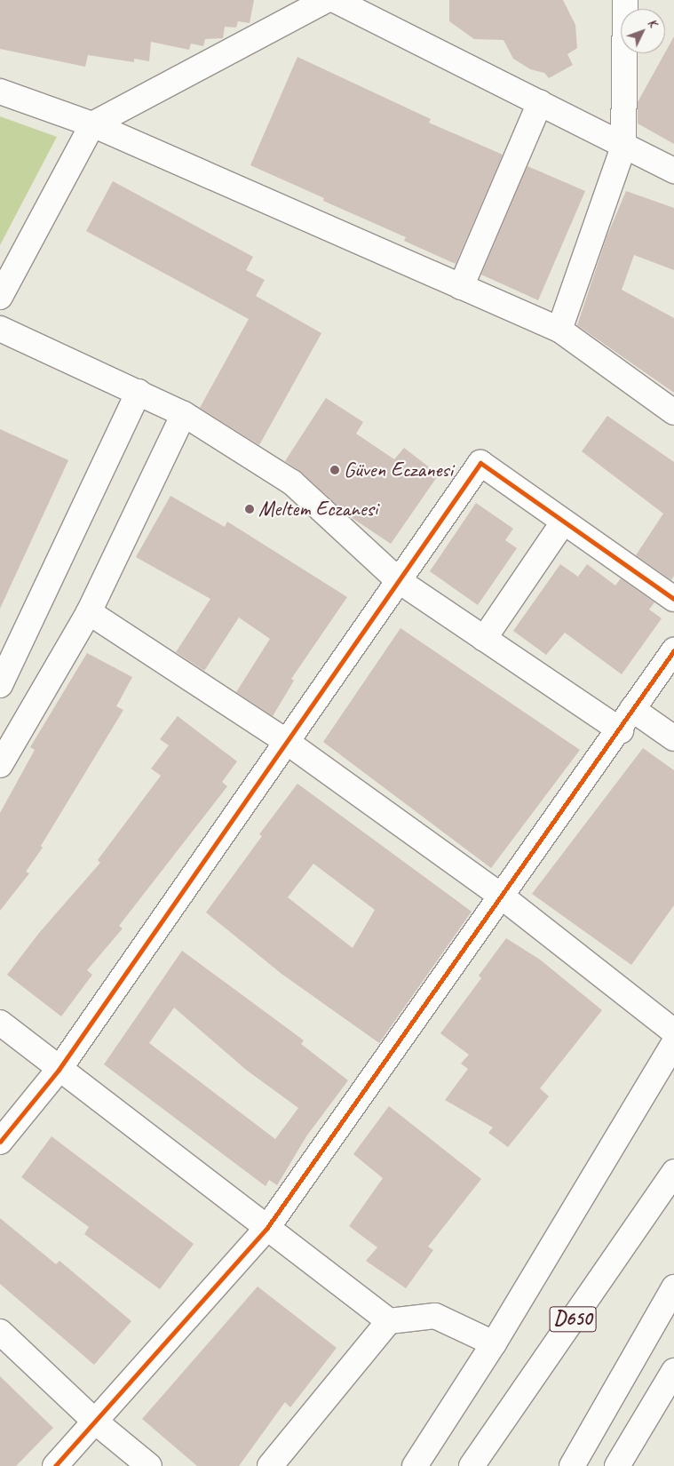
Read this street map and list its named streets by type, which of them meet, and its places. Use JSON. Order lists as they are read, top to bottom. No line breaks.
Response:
{"streets":{"main road":["D650"]},"places":["Güven Eczanesi","Meltem Eczanesi"],"north":"top right"}
